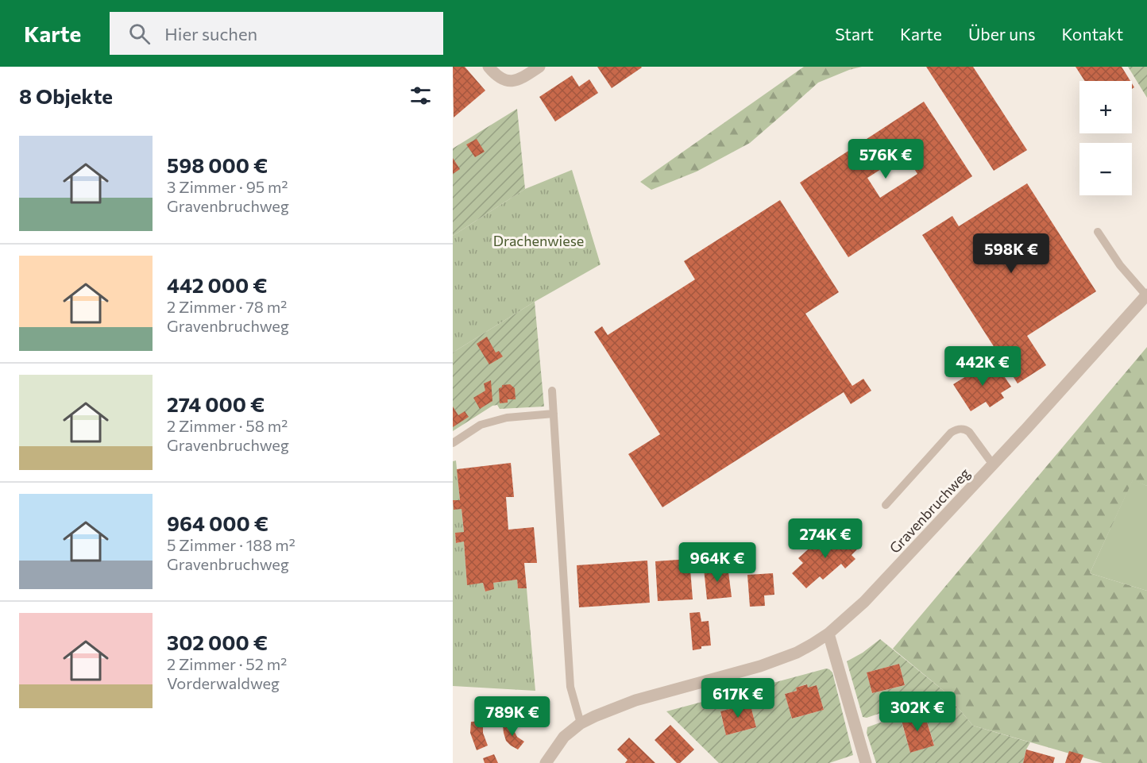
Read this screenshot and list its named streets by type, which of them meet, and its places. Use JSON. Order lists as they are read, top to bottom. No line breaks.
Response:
{"streets":{"street":["Gravenbruchweg"]},"parks":["Drachenwiese"],"page":{"header":"Karte","search":"Hier suchen","nav":["Start","Karte","Über uns","Kontakt"],"heading":"8 Objekte","map_buttons":["+","−"],"list":[{"name":"598 000 €","note":"3 Zimmer · 95 m² · Gravenbruchweg"},{"name":"442 000 €","note":"2 Zimmer · 78 m² · Gravenbruchweg"},{"name":"274 000 €","note":"2 Zimmer · 58 m² · Gravenbruchweg"},{"name":"964 000 €","note":"5 Zimmer · 188 m² · Gravenbruchweg"},{"name":"302 000 €","note":"2 Zimmer · 52 m² · Vorderwaldweg"}],"price":["576K €","598K €","442K €","274K €","964K €","617K €","302K €","789K €"]}}
